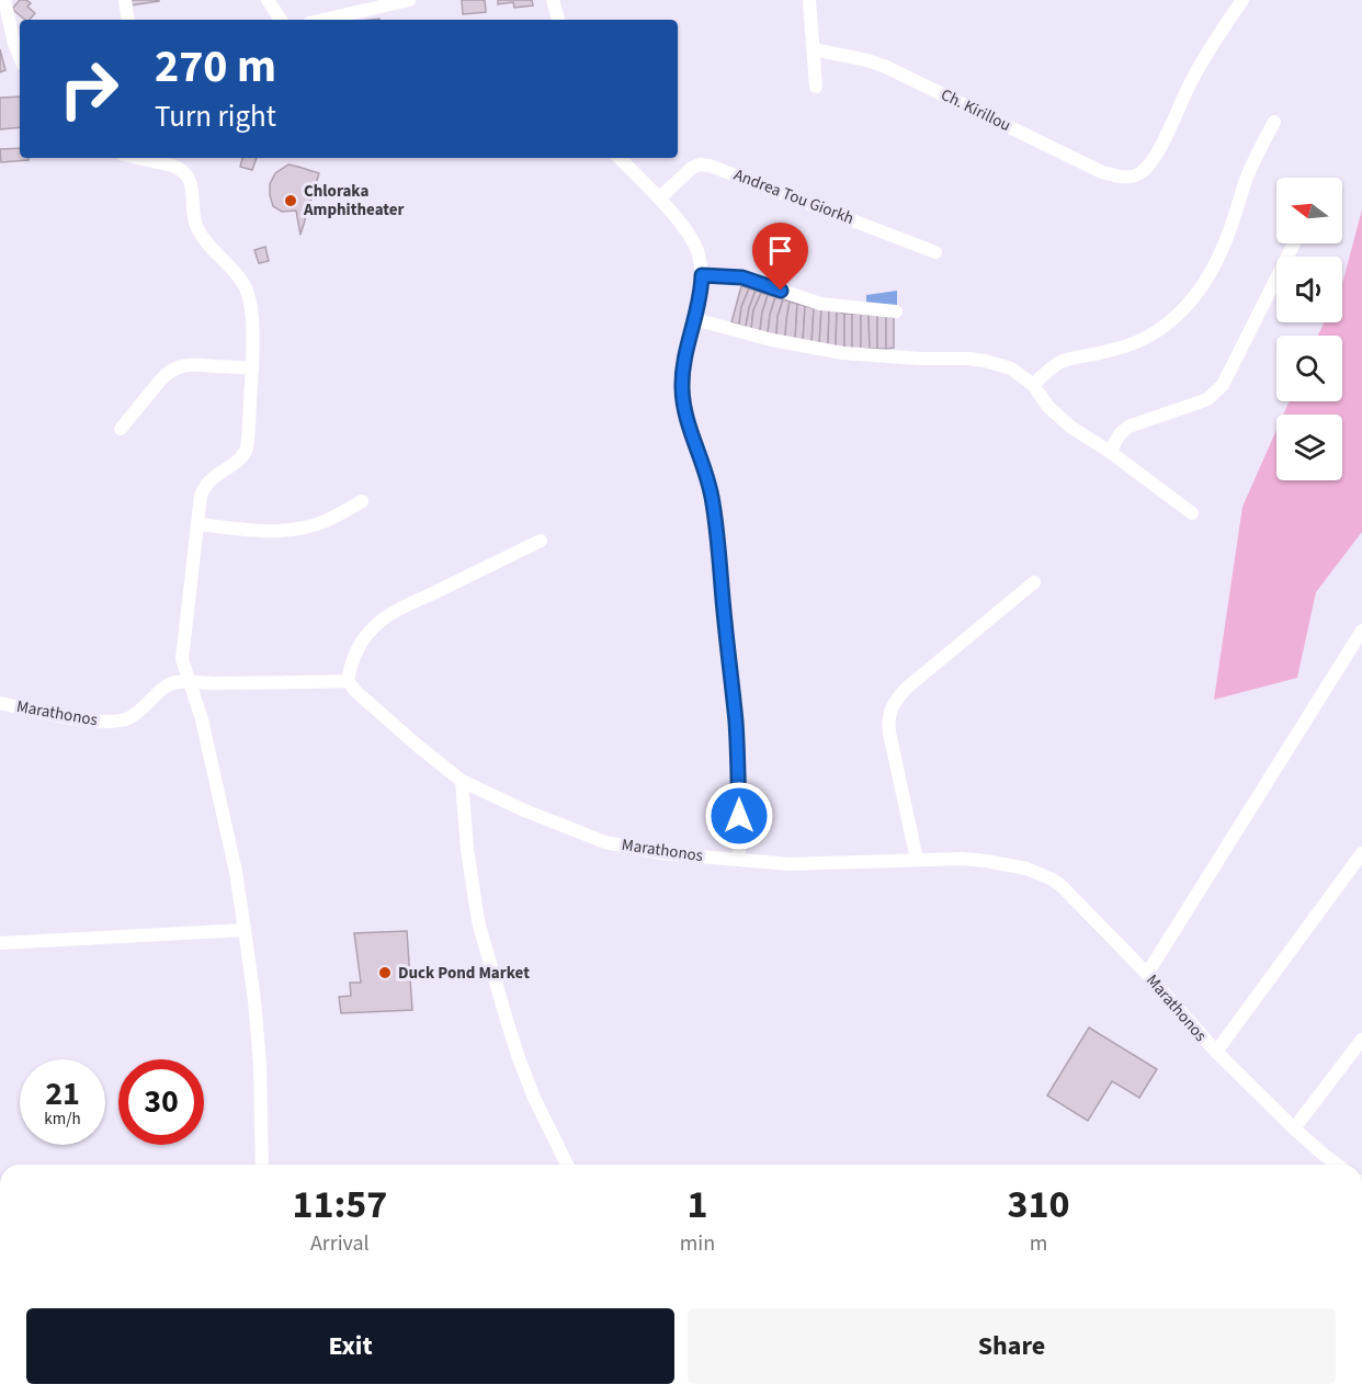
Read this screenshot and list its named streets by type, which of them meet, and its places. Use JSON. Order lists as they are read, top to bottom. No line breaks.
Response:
{"streets":{"street":["Ch. Kirillou","Andrea Tou Giorkh","Marathonos"]},"places":["Chloraka Amphitheater","Duck Pond Market"],"north":"left","page":{"turn":["270 m","Turn right"],"speed":"21 km/h","limit":"30","eta":["11:57","Arrival","1","min","310","m"],"buttons":["Exit","Share"]}}
